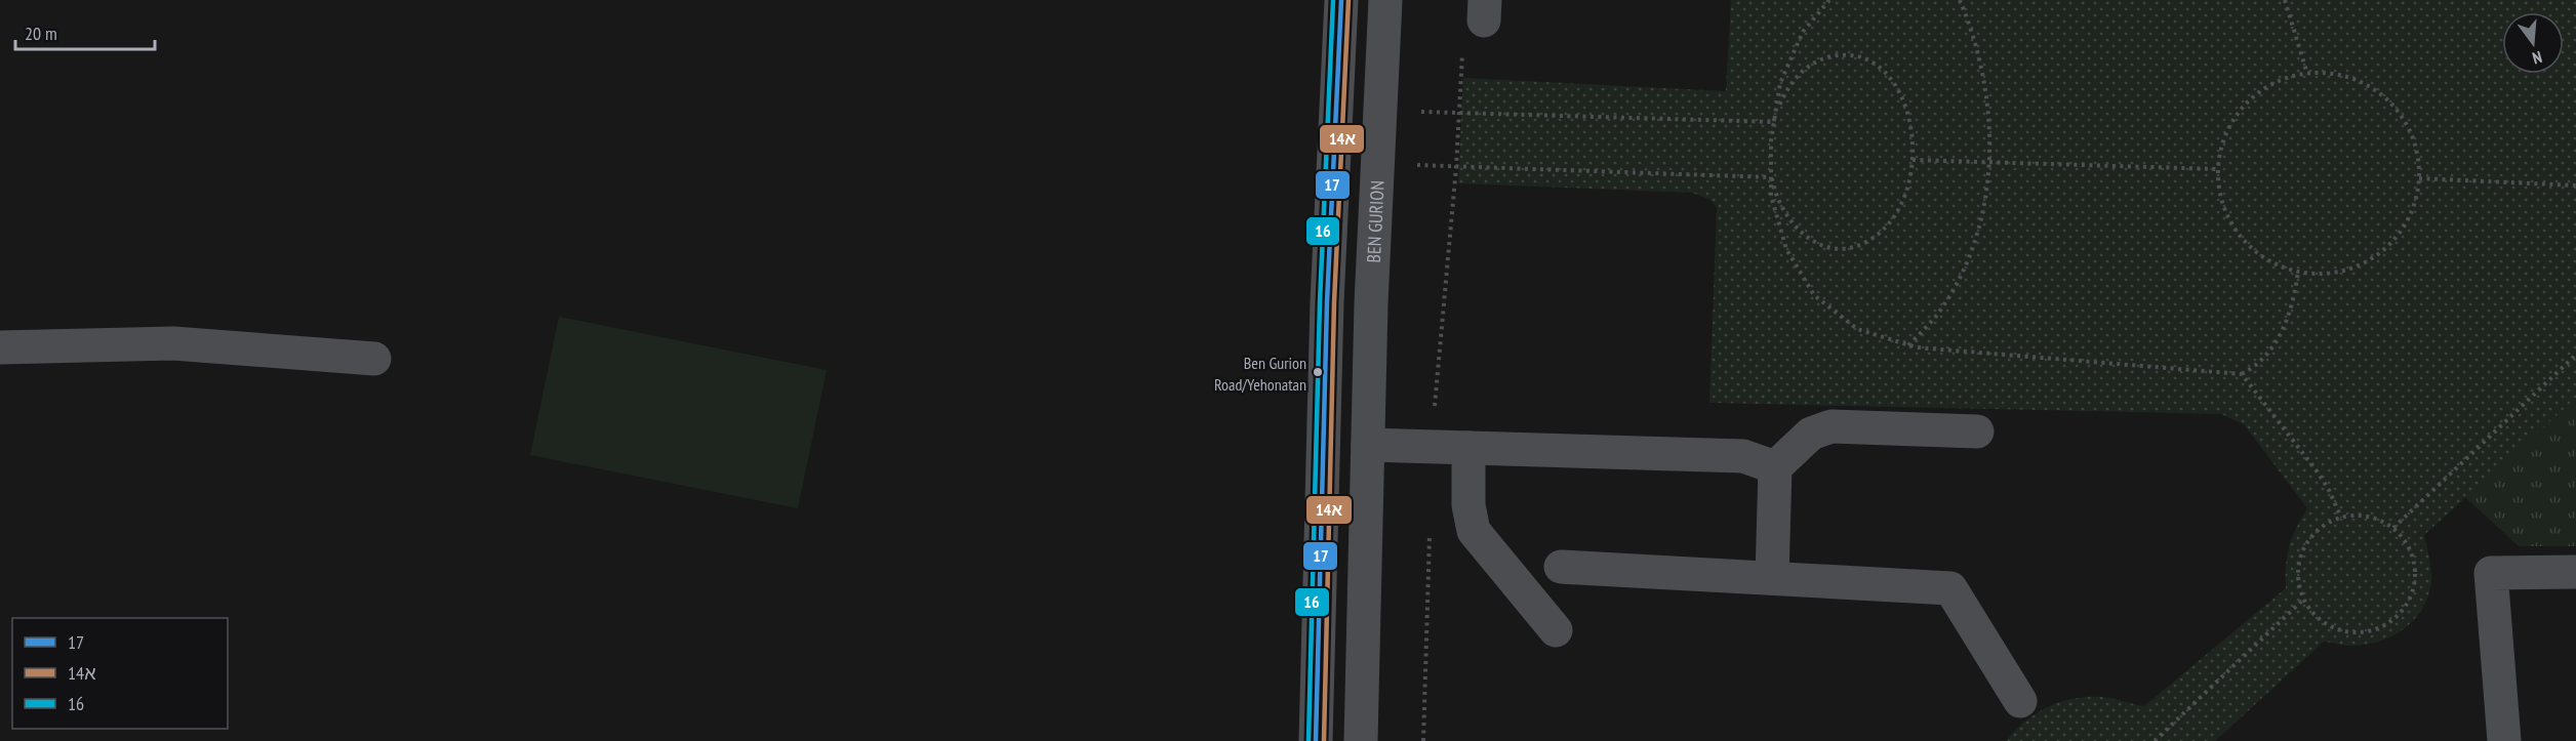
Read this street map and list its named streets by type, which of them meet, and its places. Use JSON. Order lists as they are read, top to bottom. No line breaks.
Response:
{"streets":{"street":["BEN GURION"]},"places":["Ben Gurion Road/Yehonatan"],"lines":["transit line 17","transit line 14א","transit line 16"],"legend":["17","14א","16"],"scale_bar":"20 m","north":"bottom"}
